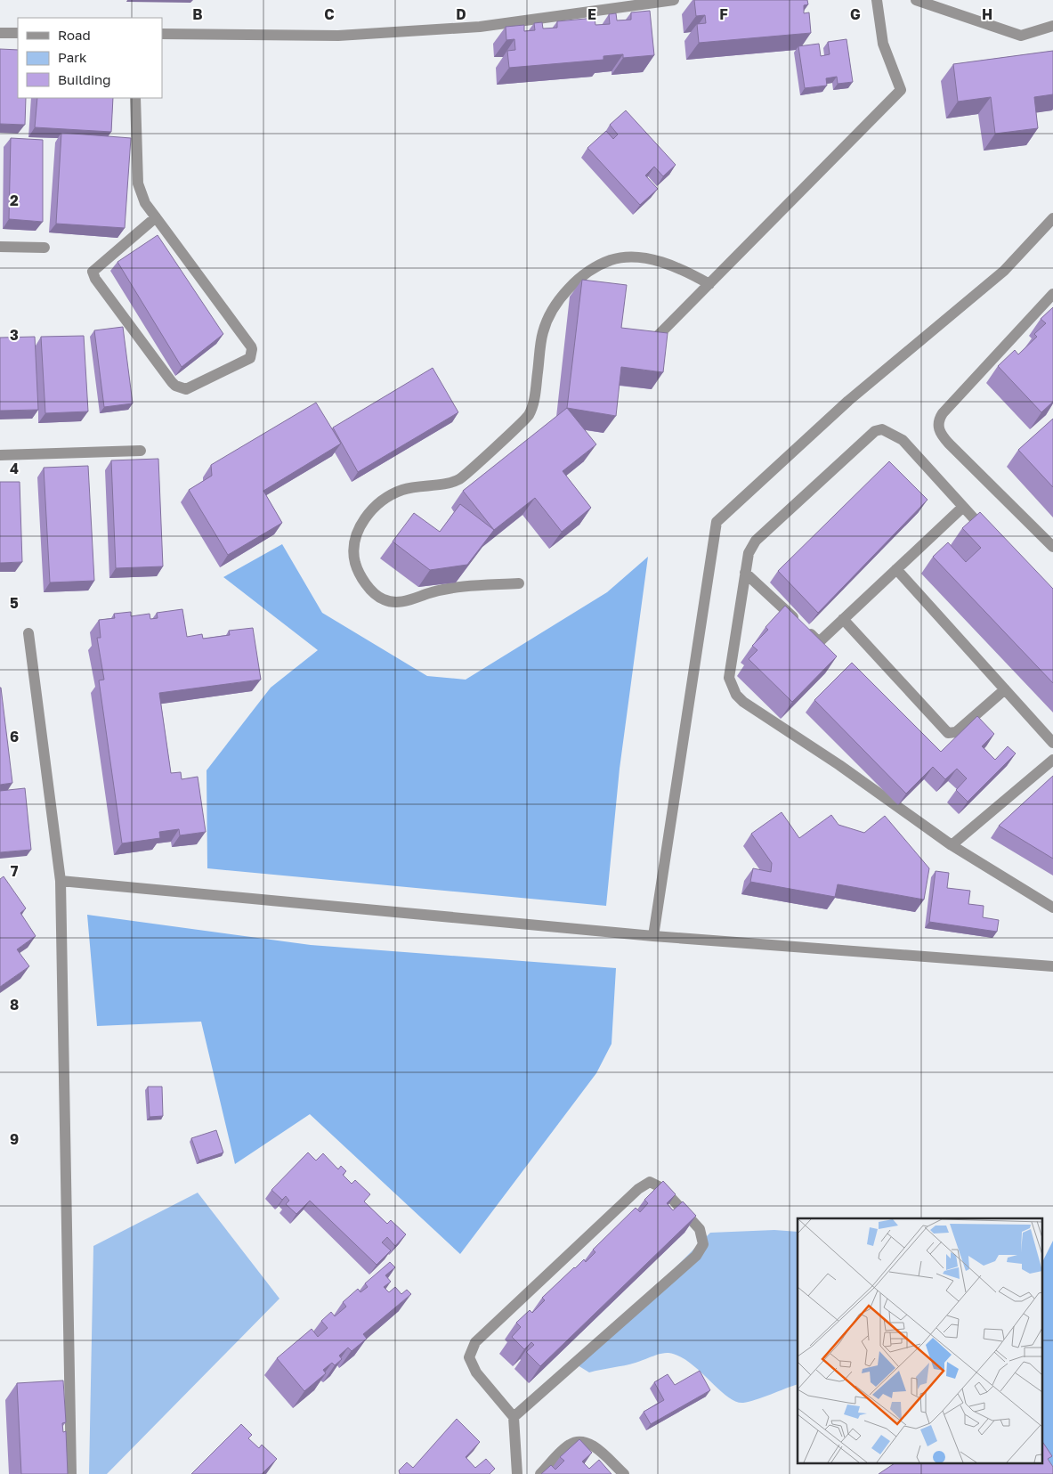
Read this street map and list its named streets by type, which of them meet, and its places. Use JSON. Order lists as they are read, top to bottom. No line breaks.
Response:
{"legend":["Road","Park","Building"],"grid":{"columns":["B","C","D","E","F","G","H"],"rows":["2","3","4","5","6","7","8","9"]}}
